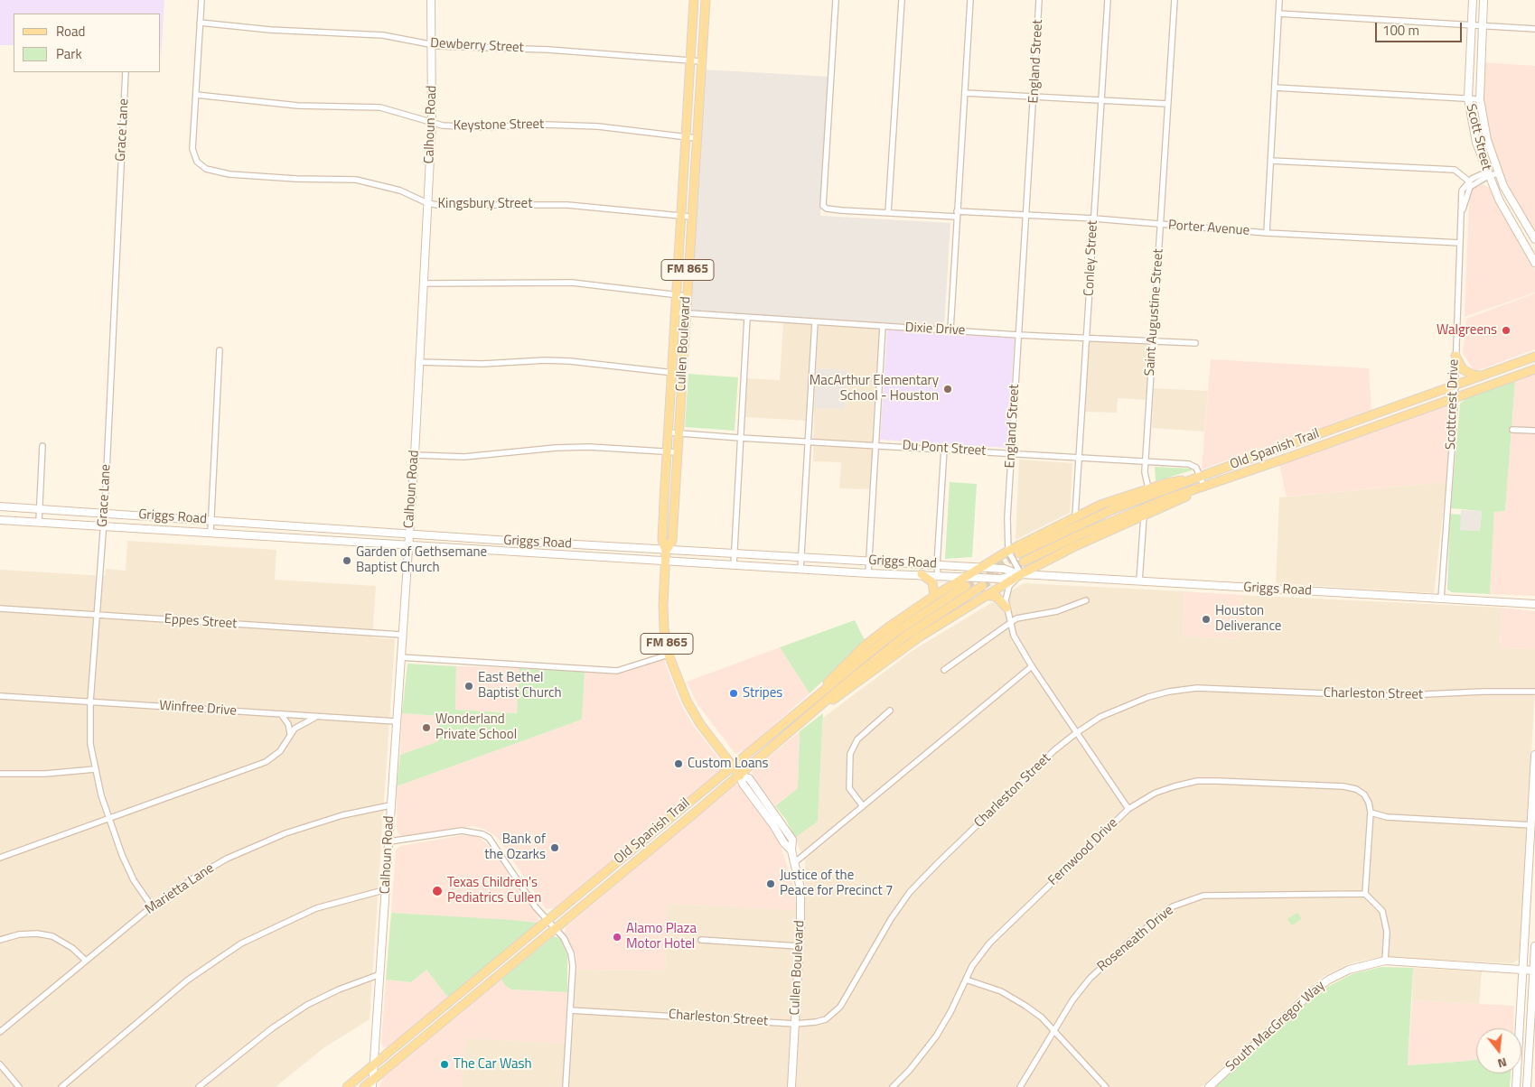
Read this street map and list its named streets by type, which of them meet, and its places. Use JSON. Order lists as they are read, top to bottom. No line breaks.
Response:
{"streets":{"main road":["Calhoun Road","Scott Street","FM 865","Cullen Boulevard","Old Spanish Trail","Griggs Road","South MacGregor Way"],"street":["Dewberry Street","England Street","Keystone Street","Grace Lane","Kingsbury Street","Porter Avenue","Conley Street","Saint Augustine Street","Dixie Drive","Scottcrest Drive","Du Pont Street","Eppes Street","Charleston Street","Winfree Drive","Fernwood Drive","Marietta Lane","Roseneath Drive"]},"crossings":[["Dewberry Street","Calhoun Road"],["Dewberry Street","Kingsbury Street"],["Dewberry Street","Cullen Boulevard"],["England Street","Porter Avenue"],["England Street","Dixie Drive"],["England Street","Du Pont Street"],["England Street","Griggs Road"],["Calhoun Road","Keystone Street"],["Calhoun Road","Kingsbury Street"],["Calhoun Road","Old Spanish Trail"],["Calhoun Road","Griggs Road"],["Calhoun Road","Eppes Street"],["Calhoun Road","Winfree Drive"],["Calhoun Road","Marietta Lane"],["Keystone Street","Kingsbury Street"],["Keystone Street","Cullen Boulevard"],["Grace Lane","Griggs Road"],["Grace Lane","Eppes Street"],["Grace Lane","Winfree Drive"],["Grace Lane","Marietta Lane"],["Scott Street","Scottcrest Drive"],["Kingsbury Street","Cullen Boulevard"],["Porter Avenue","Conley Street"],["Porter Avenue","Saint Augustine Street"],["Porter Avenue","Scottcrest Drive"],["Conley Street","Dixie Drive"],["Conley Street","Du Pont Street"],["Saint Augustine Street","Dixie Drive"],["Saint Augustine Street","Du Pont Street"],["Dixie Drive","Cullen Boulevard"],["Cullen Boulevard","Du Pont Street"],["Cullen Boulevard","Old Spanish Trail"],["Cullen Boulevard","Griggs Road"],["Cullen Boulevard","Charleston Street"],["Scottcrest Drive","Old Spanish Trail"],["Scottcrest Drive","Griggs Road"],["Du Pont Street","Old Spanish Trail"],["Old Spanish Trail","Griggs Road"]],"places":["Walgreens","MacArthur Elementary School - Houston","Garden of Gethsemane Baptist Church","Houston Deliverance","East Bethel Baptist Church","Stripes","Wonderland Private School","Custom Loans","Bank of the Ozarks","Justice of the Peace for Precinct 7","Texas Children's Pediatrics Cullen","Alamo Plaza Motor Hotel","The Car Wash"],"legend":["Road","Park"],"scale_bar":"100 m","north":"bottom"}
